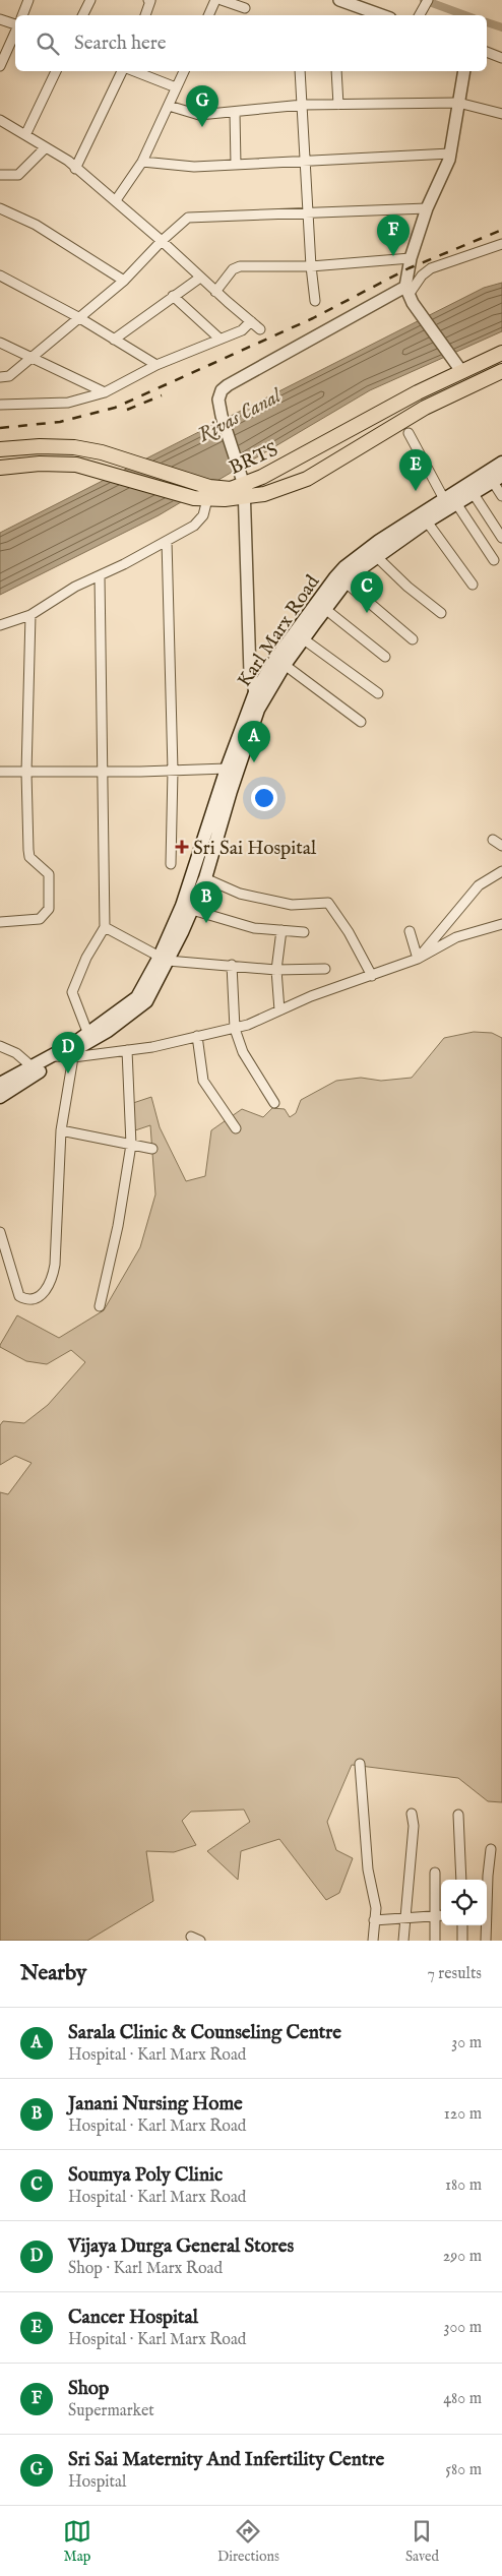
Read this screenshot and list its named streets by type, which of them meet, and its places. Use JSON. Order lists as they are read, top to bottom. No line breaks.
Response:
{"streets":{"main road":["BRTS","Karl Marx Road"]},"water":["Rivas Canal"],"places":{"health":["Sri Sai Hospital"]},"page":{"search":"Search here","pins":["G","F","E","C","A","B","D"],"heading":["Nearby","7 results"],"list":[{"mark":"A","name":"Sarala Clinic & Counseling Centre","note":"Hospital · Karl Marx Road","value":"30 m"},{"mark":"B","name":"Janani Nursing Home","note":"Hospital · Karl Marx Road","value":"120 m"},{"mark":"C","name":"Soumya Poly Clinic","note":"Hospital · Karl Marx Road","value":"180 m"},{"mark":"D","name":"Vijaya Durga General Stores","note":"Shop · Karl Marx Road","value":"290 m"},{"mark":"E","name":"Cancer Hospital","note":"Hospital · Karl Marx Road","value":"300 m"},{"mark":"F","name":"Shop","note":"Supermarket","value":"480 m"},{"mark":"G","name":"Sri Sai Maternity And Infertility Centre","note":"Hospital","value":"580 m"}],"nav":["Map","Directions","Saved"]}}
